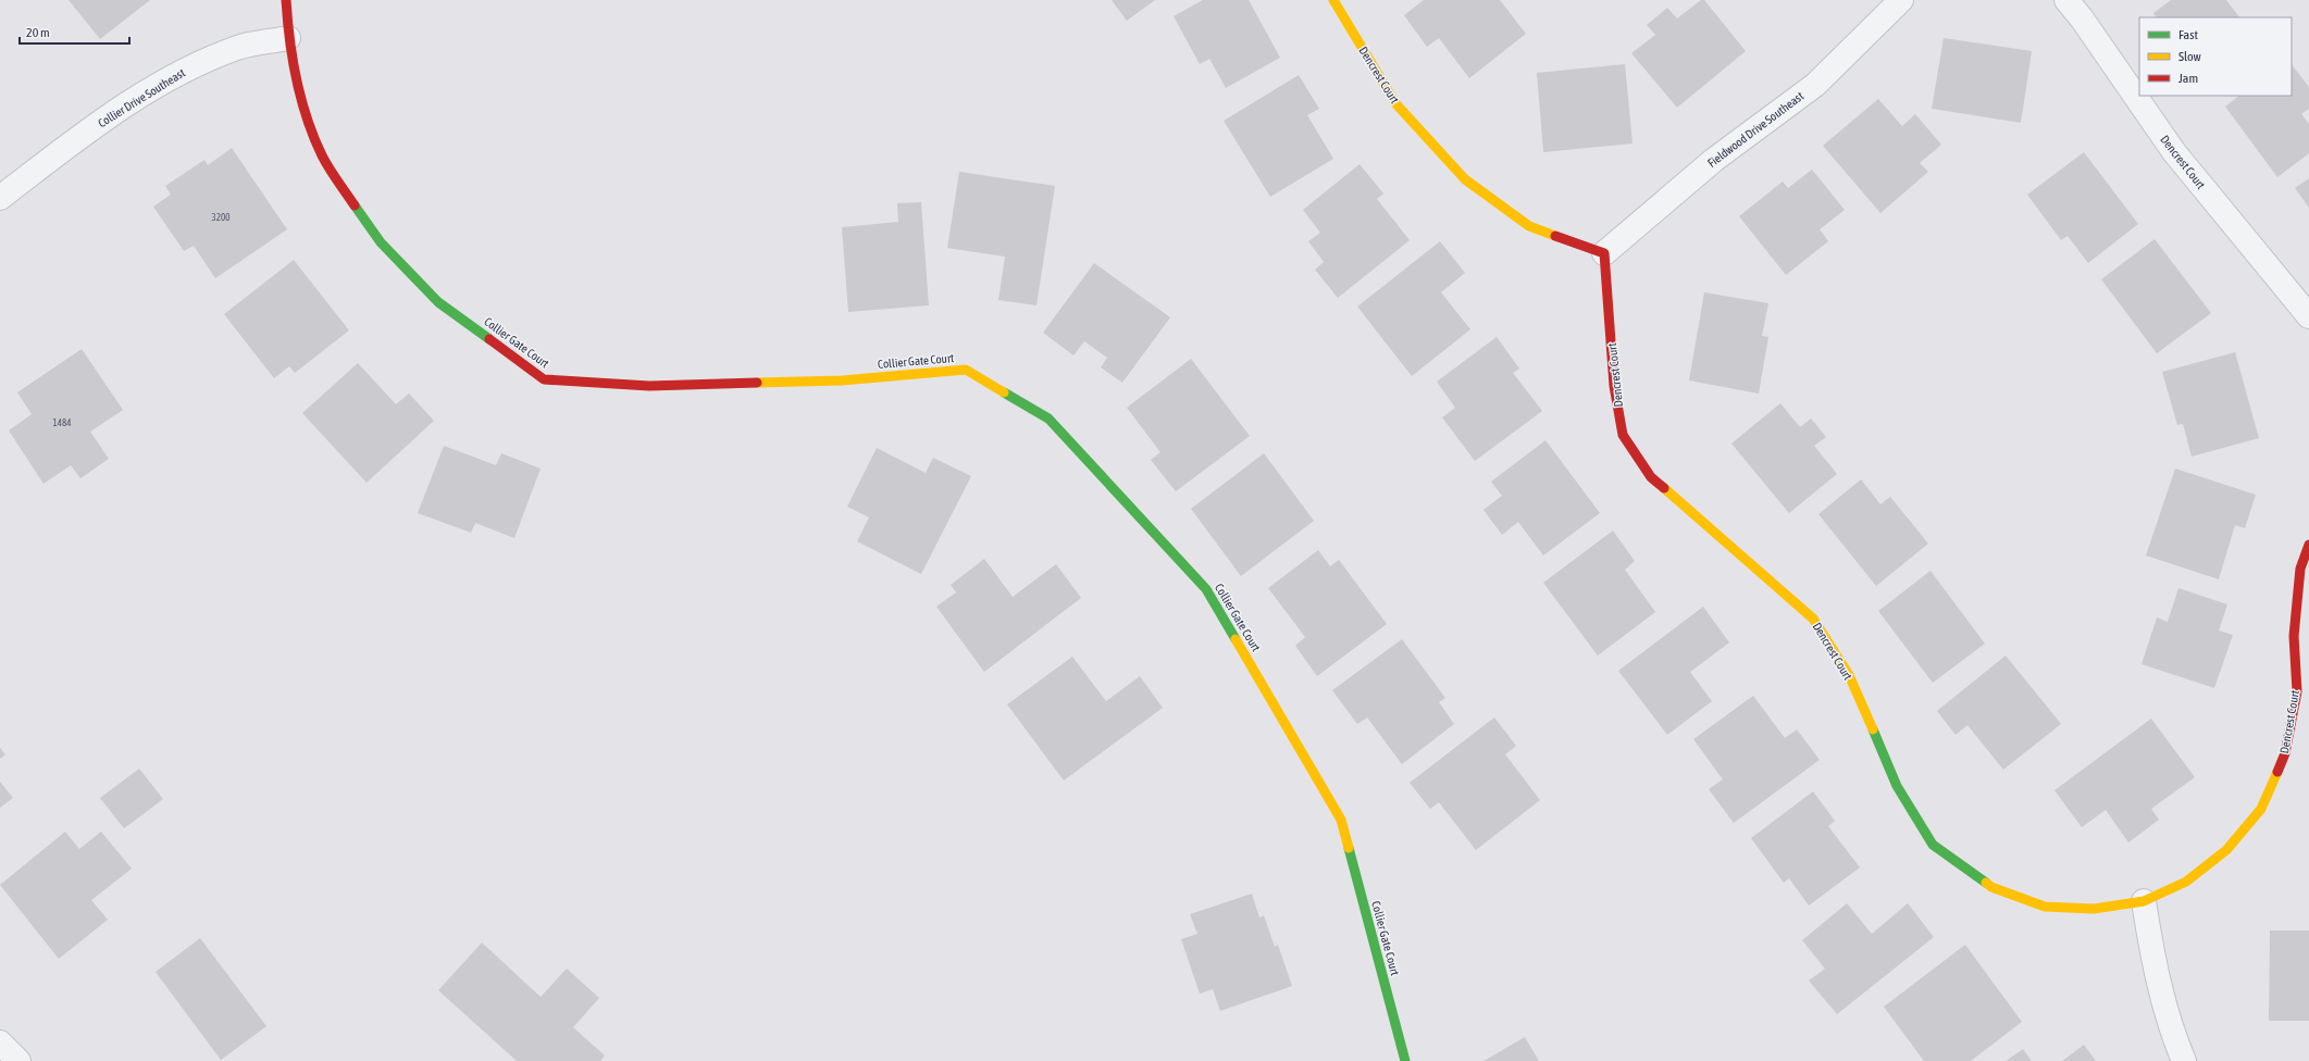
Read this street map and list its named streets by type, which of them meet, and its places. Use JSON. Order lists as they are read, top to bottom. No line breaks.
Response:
{"streets":{"street":["Dencrest Court","Collier Drive Southeast","Fieldwood Drive Southeast","Collier Gate Court"]},"crossings":[["Dencrest Court","Fieldwood Drive Southeast"],["Collier Drive Southeast","Collier Gate Court"]],"house_numbers":["3200","1484"],"legend":["Fast","Slow","Jam"],"scale_bar":"20 m"}
